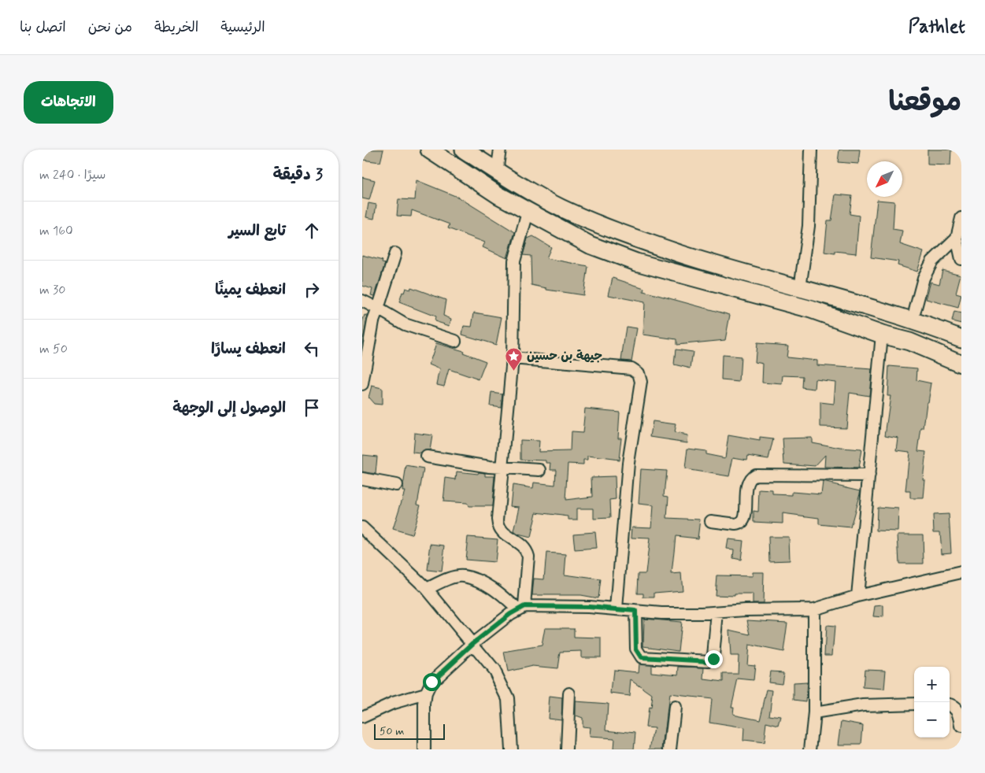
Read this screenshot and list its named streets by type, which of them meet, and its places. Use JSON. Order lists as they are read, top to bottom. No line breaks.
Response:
{"places":{"place":["جيهة بن حسين"]},"scale_bar":"50 m","north":"bottom left","page":{"header":"Pathlet","nav":["الرئيسية","الخريطة","من نحن","اتصل بنا"],"title":"موقعنا","buttons":"الاتجاهات","heading":["3 دقيقة","سيرًا · 240 m"],"list":[["تابع السير","160 m"],["انعطف يمينًا","30 m"],["انعطف يسارًا","50 m"],"الوصول إلى الوجهة"],"map_buttons":["+","−"],"scale":"50 m"}}
